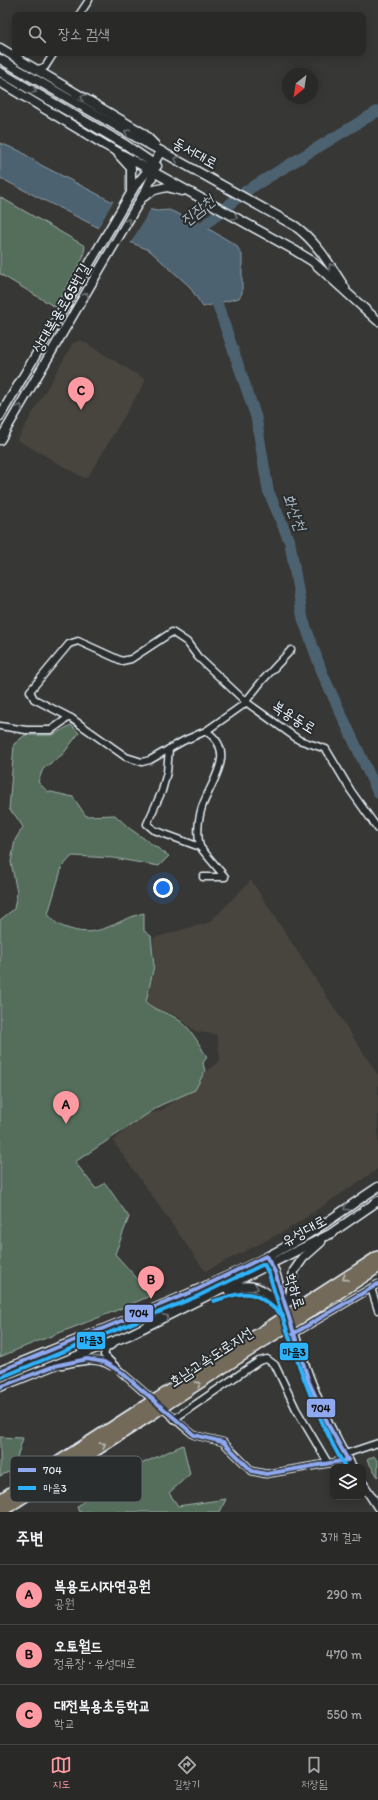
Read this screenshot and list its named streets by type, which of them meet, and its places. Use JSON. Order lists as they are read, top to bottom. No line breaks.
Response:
{"streets":{"highway":["호남고속도로지선"],"street":["동서대로","상대복용로65번길","복용동로","유성대로","학하로"]},"crossings":[["동서대로","상대복용로65번길"],["유성대로","학하로"]],"water":["진잠천","화산천"],"lines":["transit line 704","transit line 마을3"],"legend":["704","마을3"],"north":"bottom left","page":{"search":"장소 검색","pins":["C","A","B"],"heading":["주변","3개 결과"],"list":[{"mark":"A","name":"복용도시자연공원","note":"공원","value":"290 m"},{"mark":"B","name":"오토월드","note":"정류장 · 유성대로","value":"470 m"},{"mark":"C","name":"대전복용초등학교","note":"학교","value":"550 m"}],"nav":["지도","길찾기","저장됨"]}}
